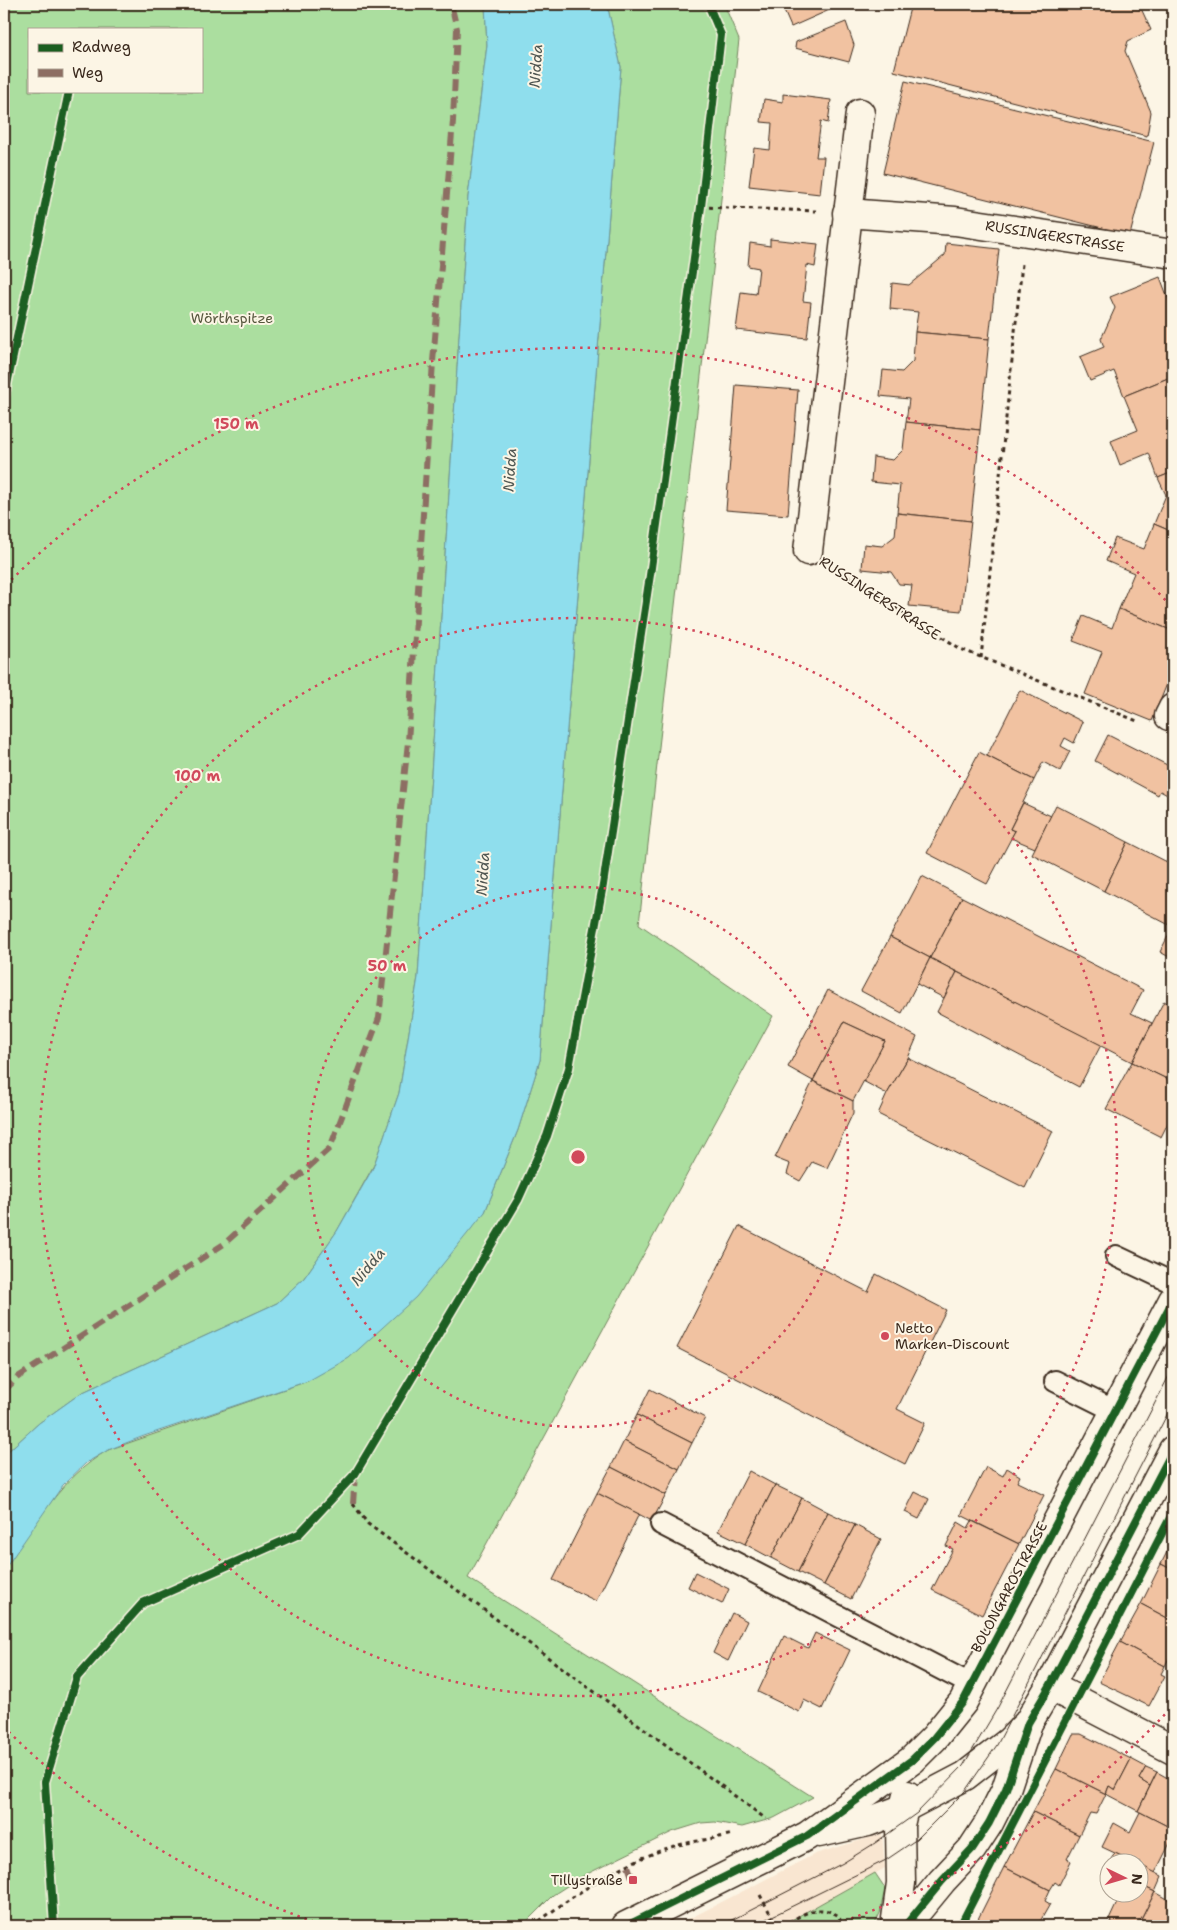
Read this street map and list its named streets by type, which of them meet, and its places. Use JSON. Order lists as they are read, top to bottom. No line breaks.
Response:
{"streets":{"main road":["RUSSINGERSTRASSE","BOLONGAROSTRASSE"]},"water":["Nidda"],"parks":["Wörthspitze"],"places":{"other":["Netto Marken-Discount"],"transit":["Tillystraße"]},"legend":["Radweg","Weg"],"north":"right","rings":["150 m","100 m","50 m"]}
